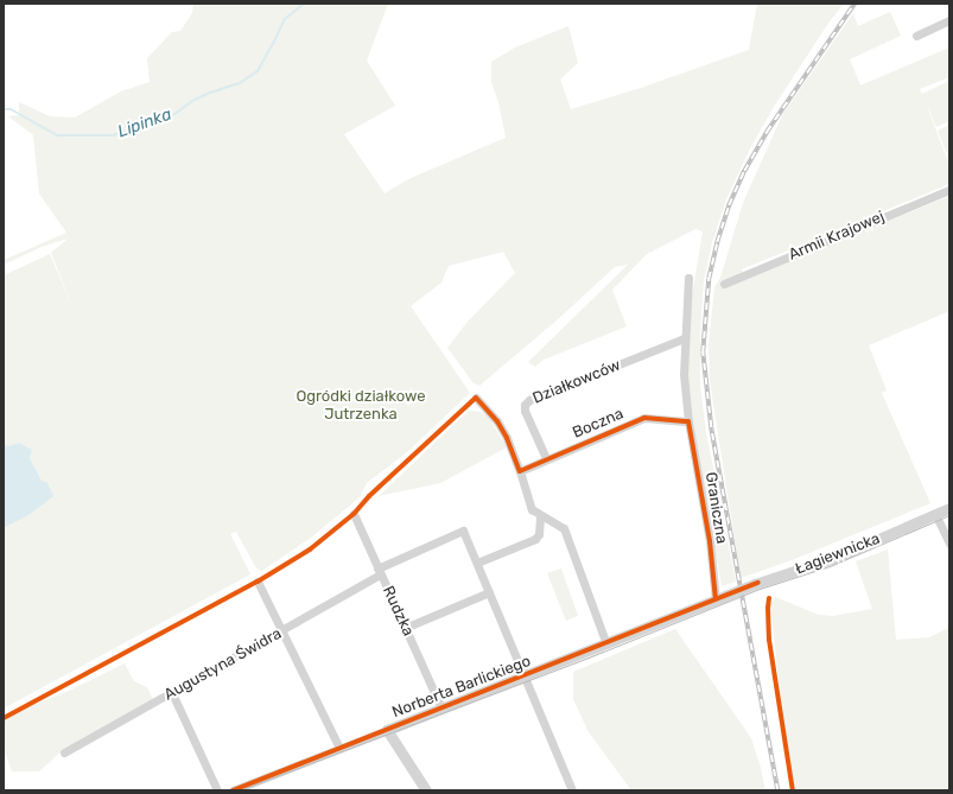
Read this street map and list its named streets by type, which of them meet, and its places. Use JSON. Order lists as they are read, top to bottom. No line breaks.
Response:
{"streets":{"street":["Armii Krajowej","Działkowców","Boczna","Graniczna","Łagiewnicka","Rudzka","Augustyna Świdra","Norberta Barlickiego"]},"crossings":[["Działkowców","Boczna"],["Działkowców","Graniczna"],["Boczna","Graniczna"],["Graniczna","Łagiewnicka"],["Graniczna","Norberta Barlickiego"],["Łagiewnicka","Norberta Barlickiego"],["Rudzka","Augustyna Świdra"],["Rudzka","Norberta Barlickiego"]],"water":["Lipinka"],"parks":["Ogródki działkowe Jutrzenka"]}
